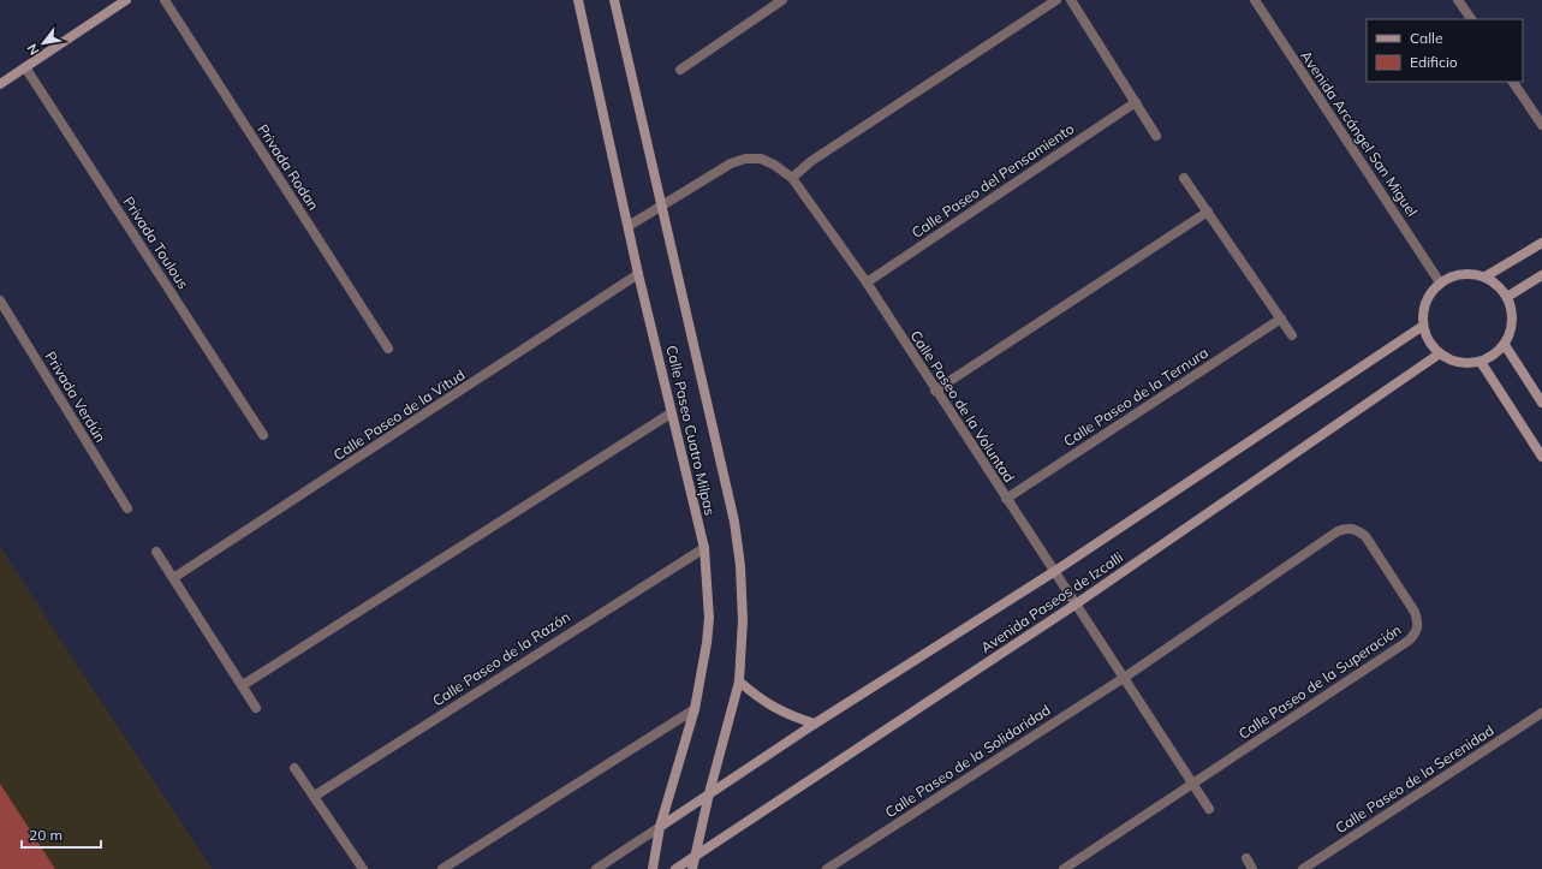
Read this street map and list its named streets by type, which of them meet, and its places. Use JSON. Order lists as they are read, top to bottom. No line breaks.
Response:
{"streets":{"street":["Avenida Arcángel San Miguel","Privada Rodan","Calle Paseo del Pensamiento","Privada Toulous","Privada Verdún","Calle Paseo de la Ternura","Calle Paseo de la Voluntad","Calle Paseo de la Vitud","Calle Paseo Cuatro Milpas","Avenida Paseos de Izcalli","Calle Paseo de la Razón","Calle Paseo de la Superación","Calle Paseo de la Solidaridad","Calle Paseo de la Serenidad"]},"crossings":[["Avenida Arcángel San Miguel","Avenida Paseos de Izcalli"],["Calle Paseo del Pensamiento","Calle Paseo de la Voluntad"],["Calle Paseo de la Ternura","Calle Paseo de la Voluntad"],["Calle Paseo de la Voluntad","Calle Paseo Cuatro Milpas"],["Calle Paseo de la Voluntad","Avenida Paseos de Izcalli"],["Calle Paseo de la Voluntad","Calle Paseo de la Superación"],["Calle Paseo de la Voluntad","Calle Paseo de la Solidaridad"],["Calle Paseo de la Vitud","Calle Paseo Cuatro Milpas"],["Calle Paseo Cuatro Milpas","Avenida Paseos de Izcalli"],["Calle Paseo Cuatro Milpas","Calle Paseo de la Razón"],["Calle Paseo de la Superación","Calle Paseo de la Solidaridad"]],"legend":["Calle","Edificio"],"scale_bar":"20 m","north":"bottom left"}
